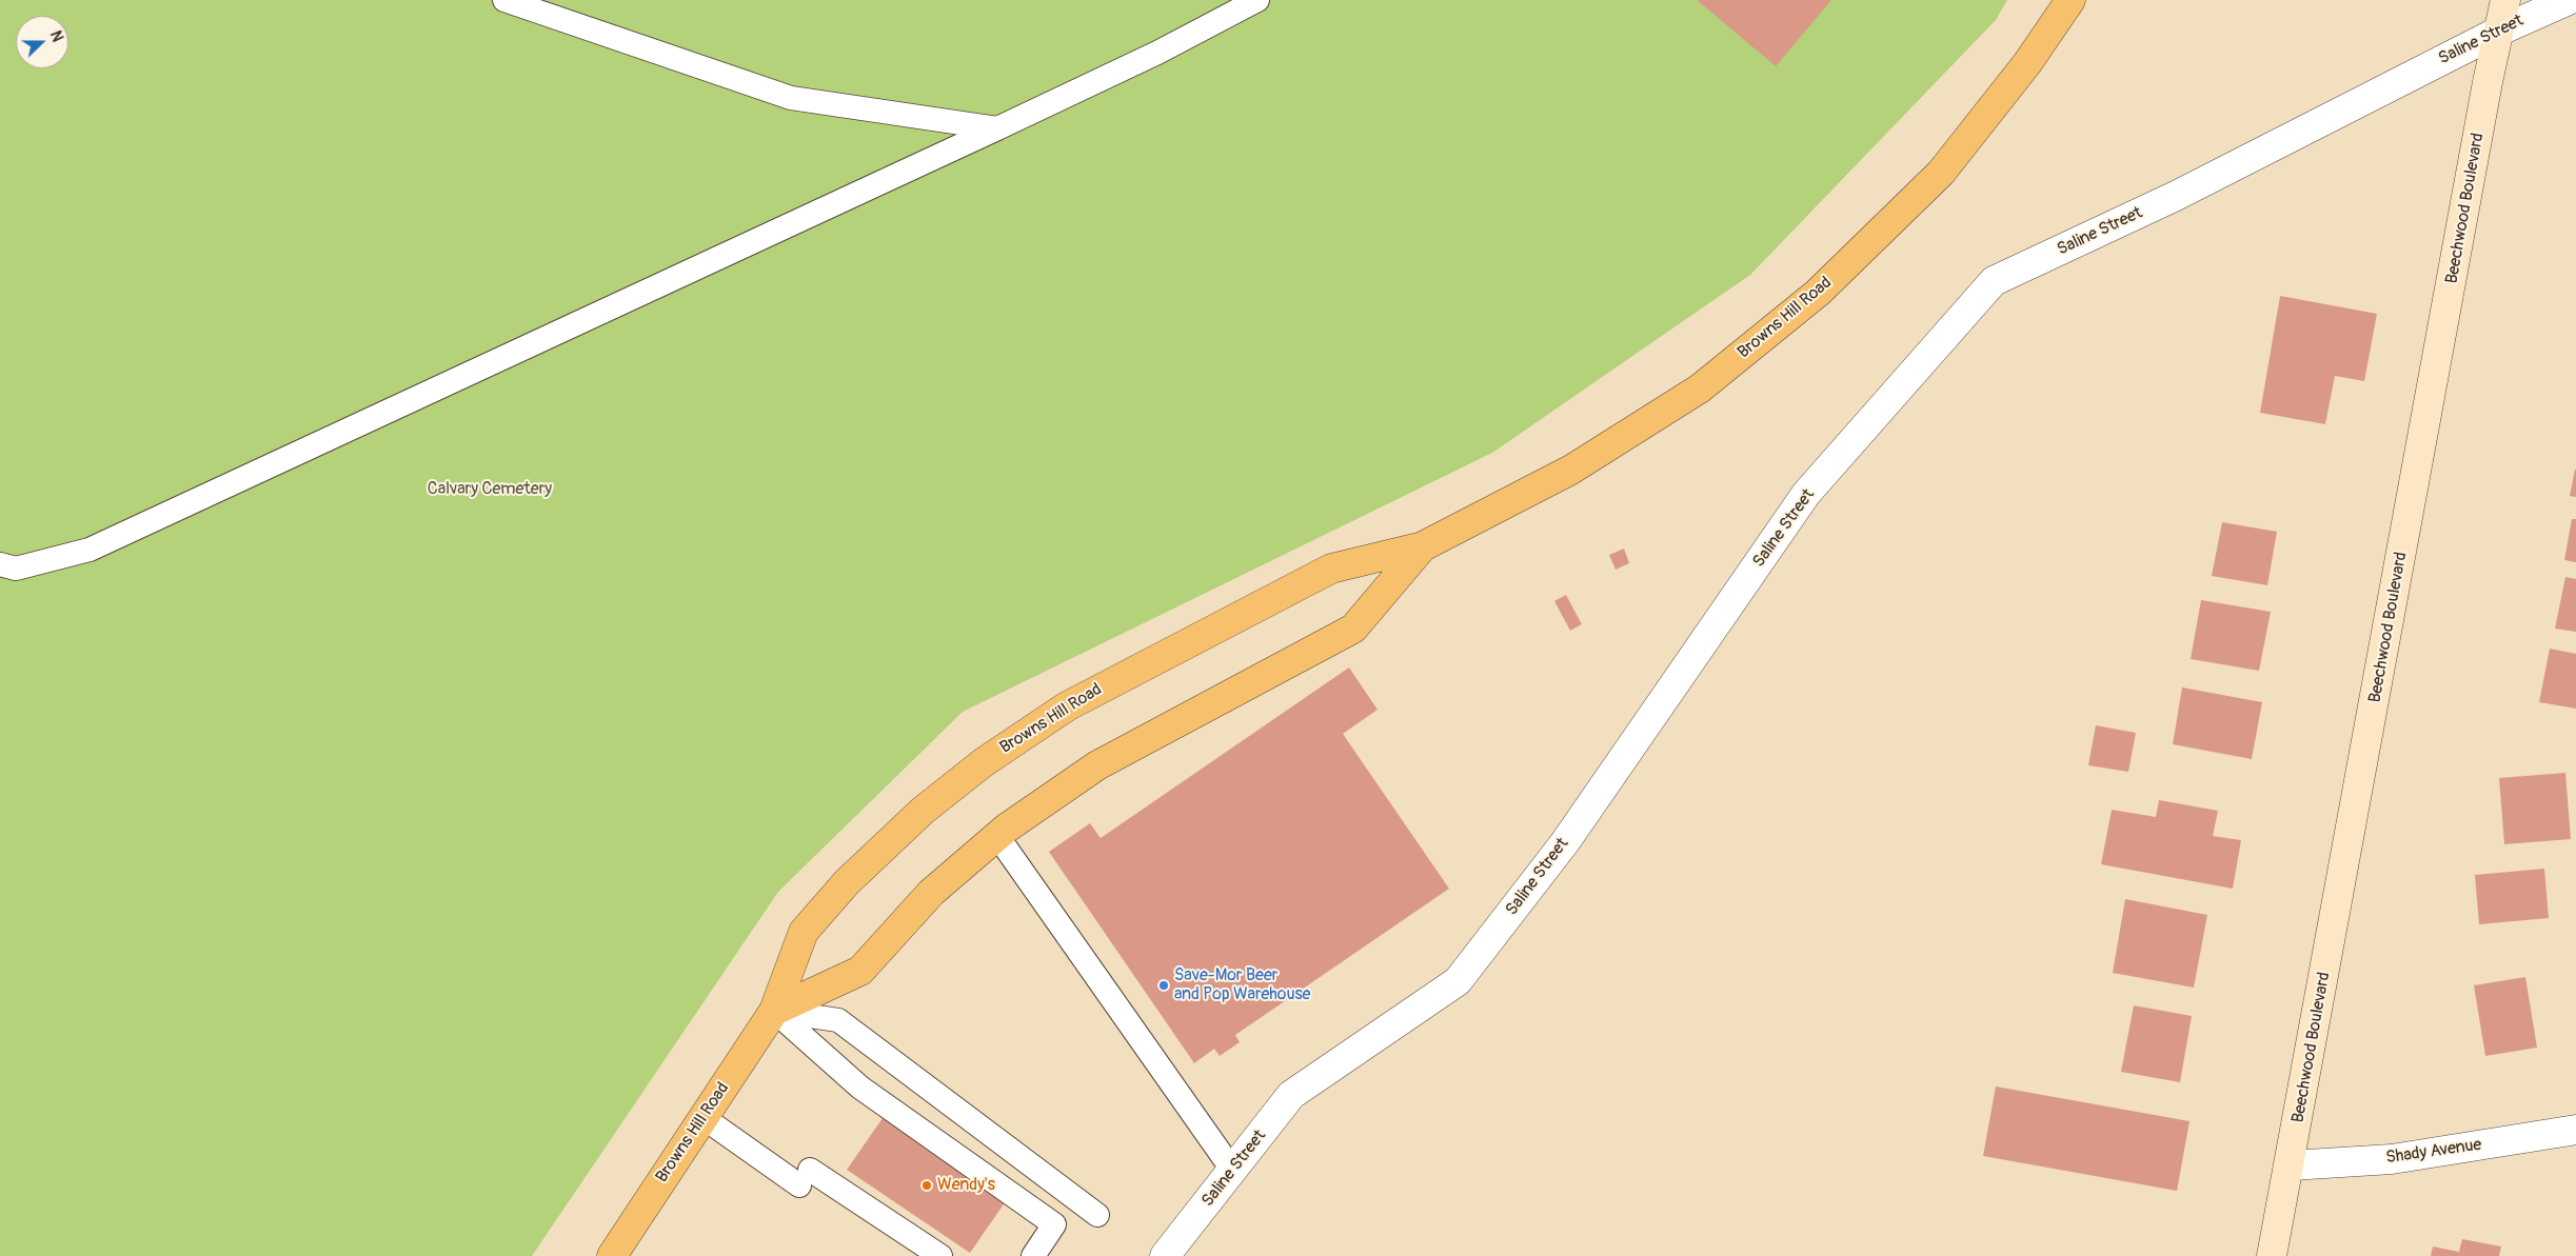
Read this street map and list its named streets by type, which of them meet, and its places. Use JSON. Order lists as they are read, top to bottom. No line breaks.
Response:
{"streets":{"main road":["Browns Hill Road"],"street":["Saline Street","Beechwood Boulevard","Shady Avenue"]},"crossings":[["Saline Street","Beechwood Boulevard"],["Beechwood Boulevard","Shady Avenue"]],"parks":["Calvary Cemetery"],"places":["Save-Mor Beer and Pop Warehouse","Wendy's"],"north":"right"}
